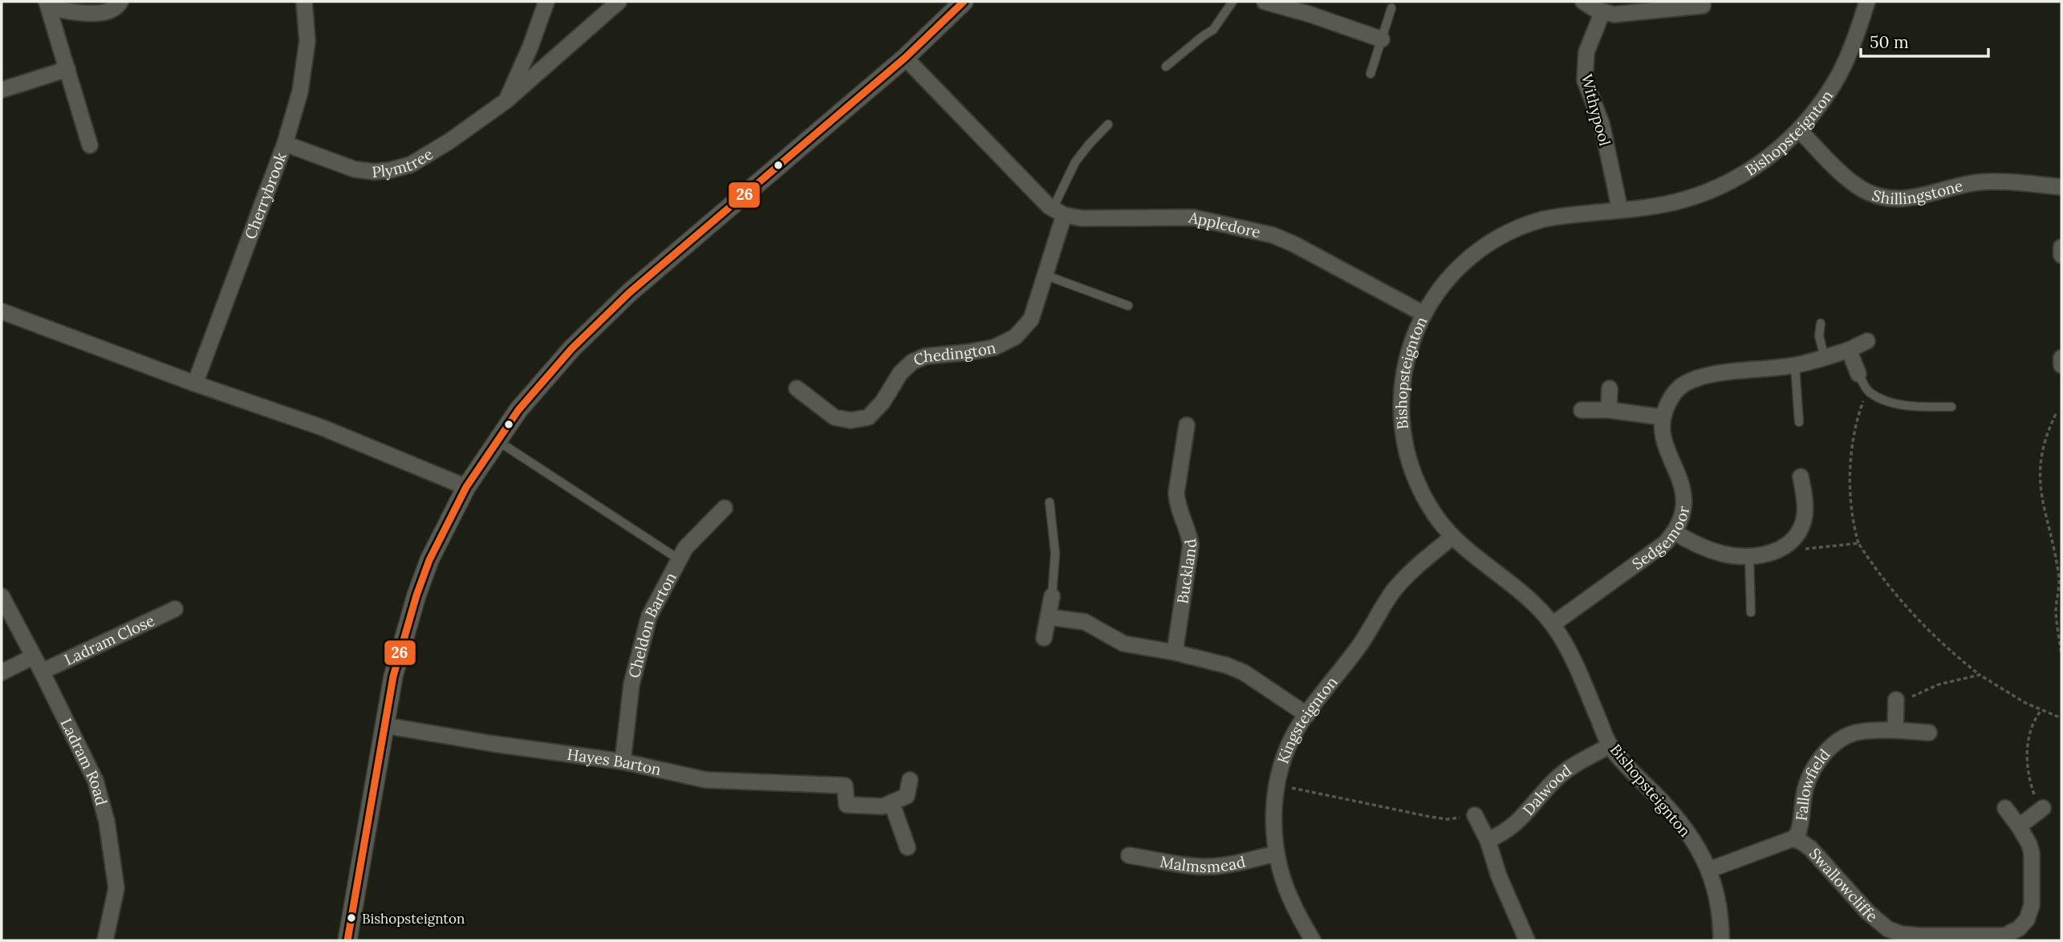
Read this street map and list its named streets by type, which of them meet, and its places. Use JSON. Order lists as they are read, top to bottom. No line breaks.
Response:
{"streets":{"street":["Withypool","Bishopsteignton","Plymtree","Shillingstone","Cherrybrook","Appledore","Chedington","Sedgemoor","Buckland","Cheldon Barton","Ladram Close","Kingsteignton","Ladram Road","Hayes Barton","Fallowfield","Dalwood","Malmsmead","Swallowcliffe"]},"crossings":[["Withypool","Bishopsteignton"],["Bishopsteignton","Shillingstone"],["Bishopsteignton","Appledore"],["Bishopsteignton","Sedgemoor"],["Bishopsteignton","Kingsteignton"],["Bishopsteignton","Fallowfield"],["Bishopsteignton","Dalwood"],["Plymtree","Cherrybrook"],["Appledore","Chedington"],["Cheldon Barton","Hayes Barton"],["Ladram Close","Ladram Road"],["Kingsteignton","Malmsmead"],["Fallowfield","Swallowcliffe"]],"places":["Bishopsteignton"],"lines":["transit line 26"],"scale_bar":"50 m"}
